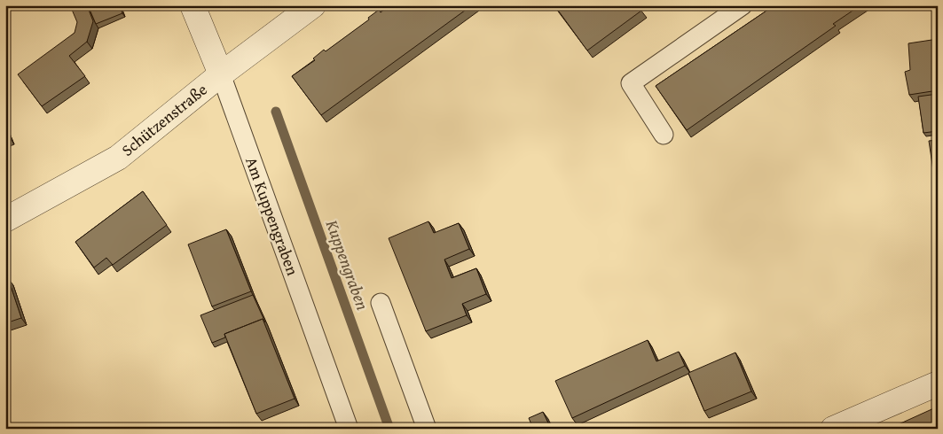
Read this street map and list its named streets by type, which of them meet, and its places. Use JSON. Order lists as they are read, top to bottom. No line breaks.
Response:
{"streets":{"street":["Schützenstraße","Am Kuppengraben"]},"crossings":[["Schützenstraße","Am Kuppengraben"]],"water":["Kuppengraben"]}
